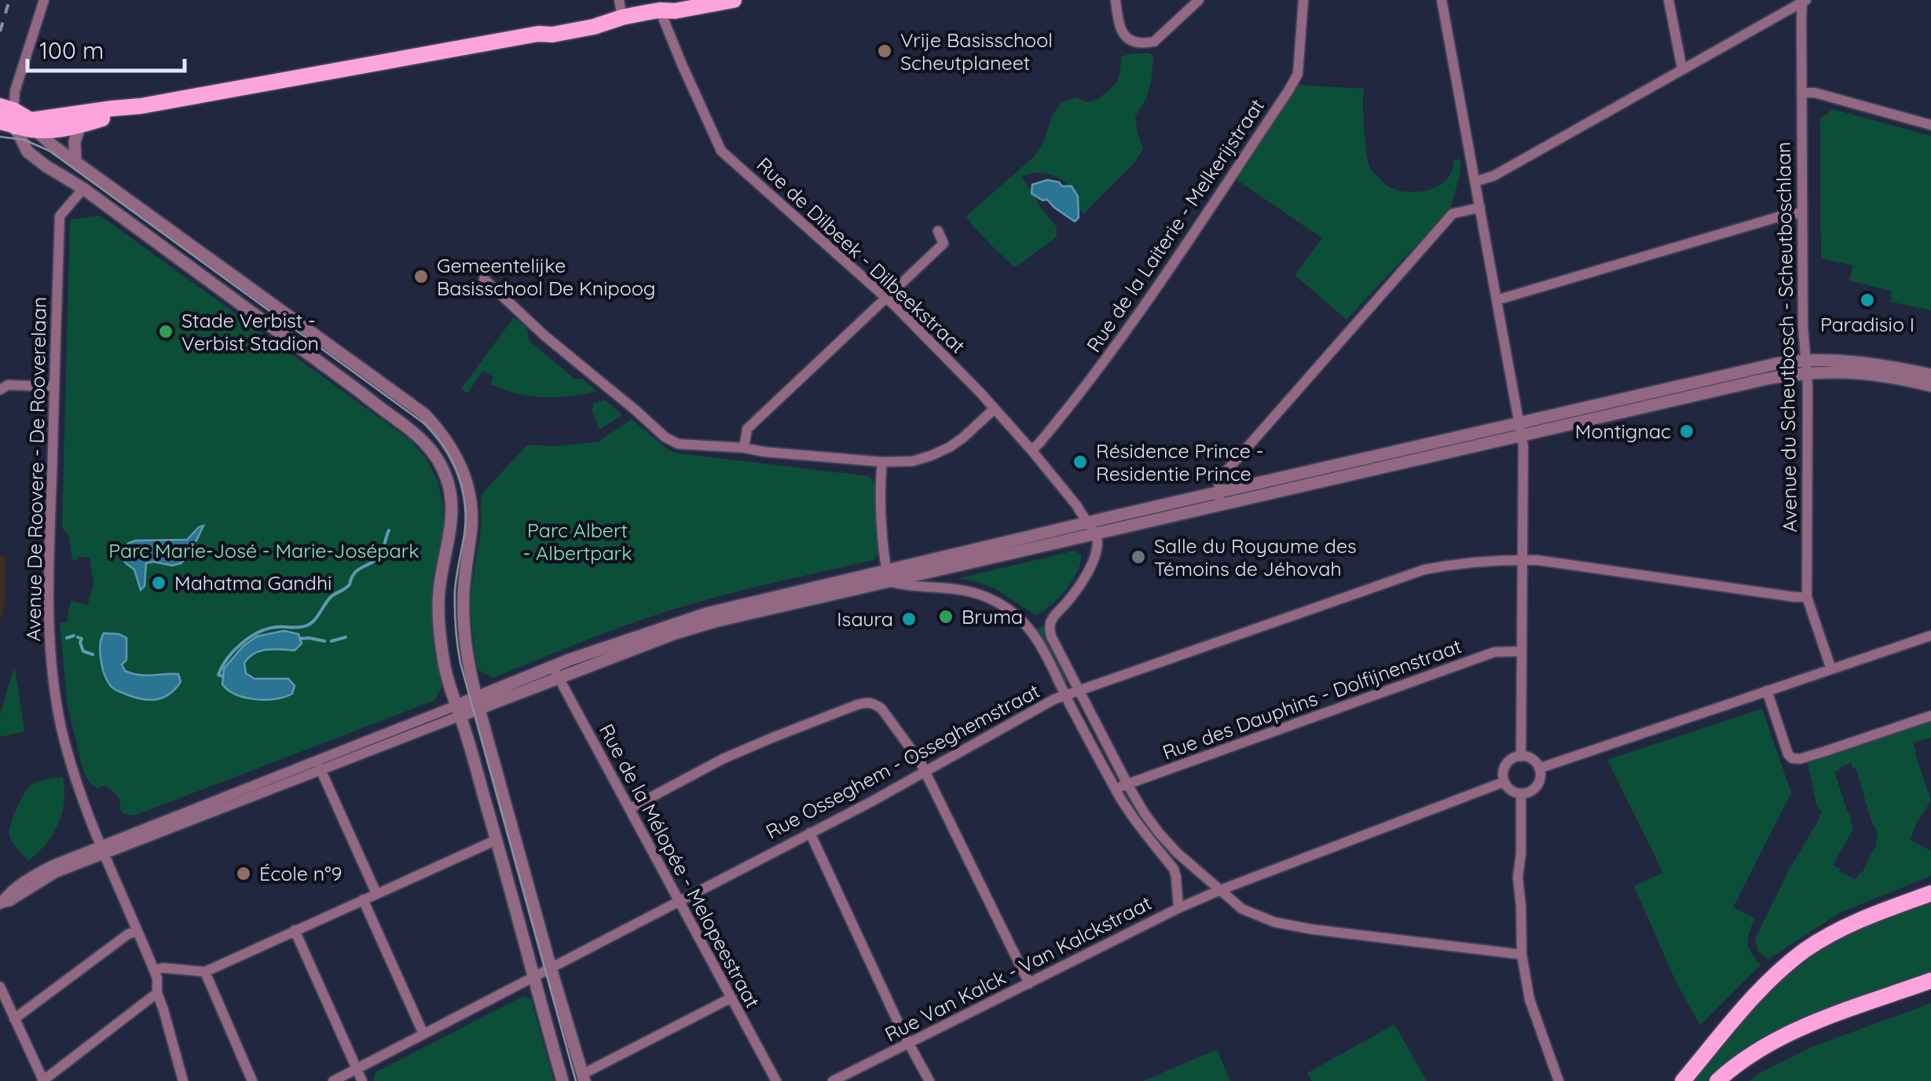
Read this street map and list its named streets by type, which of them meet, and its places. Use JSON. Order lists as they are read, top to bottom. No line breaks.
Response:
{"streets":{"street":["Rue de la Laiterie - Melkerijstraat","Rue de Dilbeek - Dilbeekstraat","Avenue du Scheutbosch - Scheutboschlaan","Avenue De Roovere - De Rooverelaan","Rue des Dauphins - Dolfijnenstraat","Rue Osseghem - Osseghemstraat","Rue de la Mélopée - Melopeestraat","Rue Van Kalck - Van Kalckstraat"]},"crossings":[["Rue de la Laiterie - Melkerijstraat","Rue de Dilbeek - Dilbeekstraat"],["Avenue du Scheutbosch - Scheutboschlaan","Rue Osseghem - Osseghemstraat"],["Rue Osseghem - Osseghemstraat","Rue de la Mélopée - Melopeestraat"]],"parks":["Parc Albert - Albertpark","Parc Marie-José - Marie-Josépark"],"places":["Vrije Basisschool Scheutplaneet","Gemeentelijke Basisschool De Knipoog","Paradisio I","Stade Verbist - Verbist Stadion","Montignac","Résidence Prince - Residentie Prince","Salle du Royaume des Témoins de Jéhovah","Mahatma Gandhi","Bruma","Isaura","École n°9"],"scale_bar":"100 m"}
